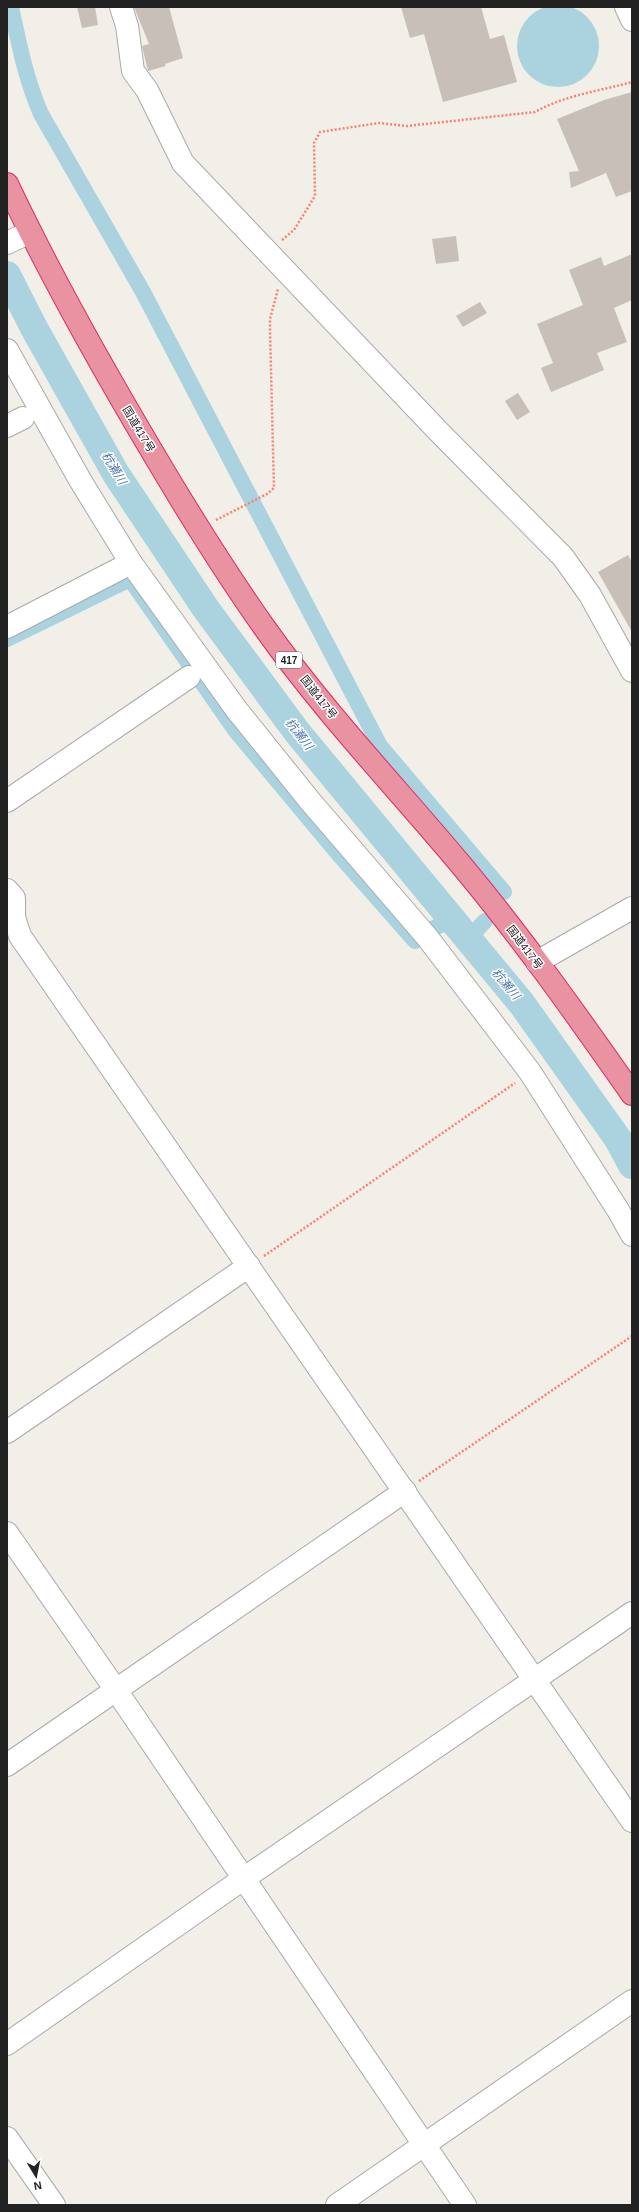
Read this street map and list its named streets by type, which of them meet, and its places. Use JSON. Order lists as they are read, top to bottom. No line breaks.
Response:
{"streets":{"highway":["国道417号","417"]},"water":["杭瀬川"],"north":"bottom"}
